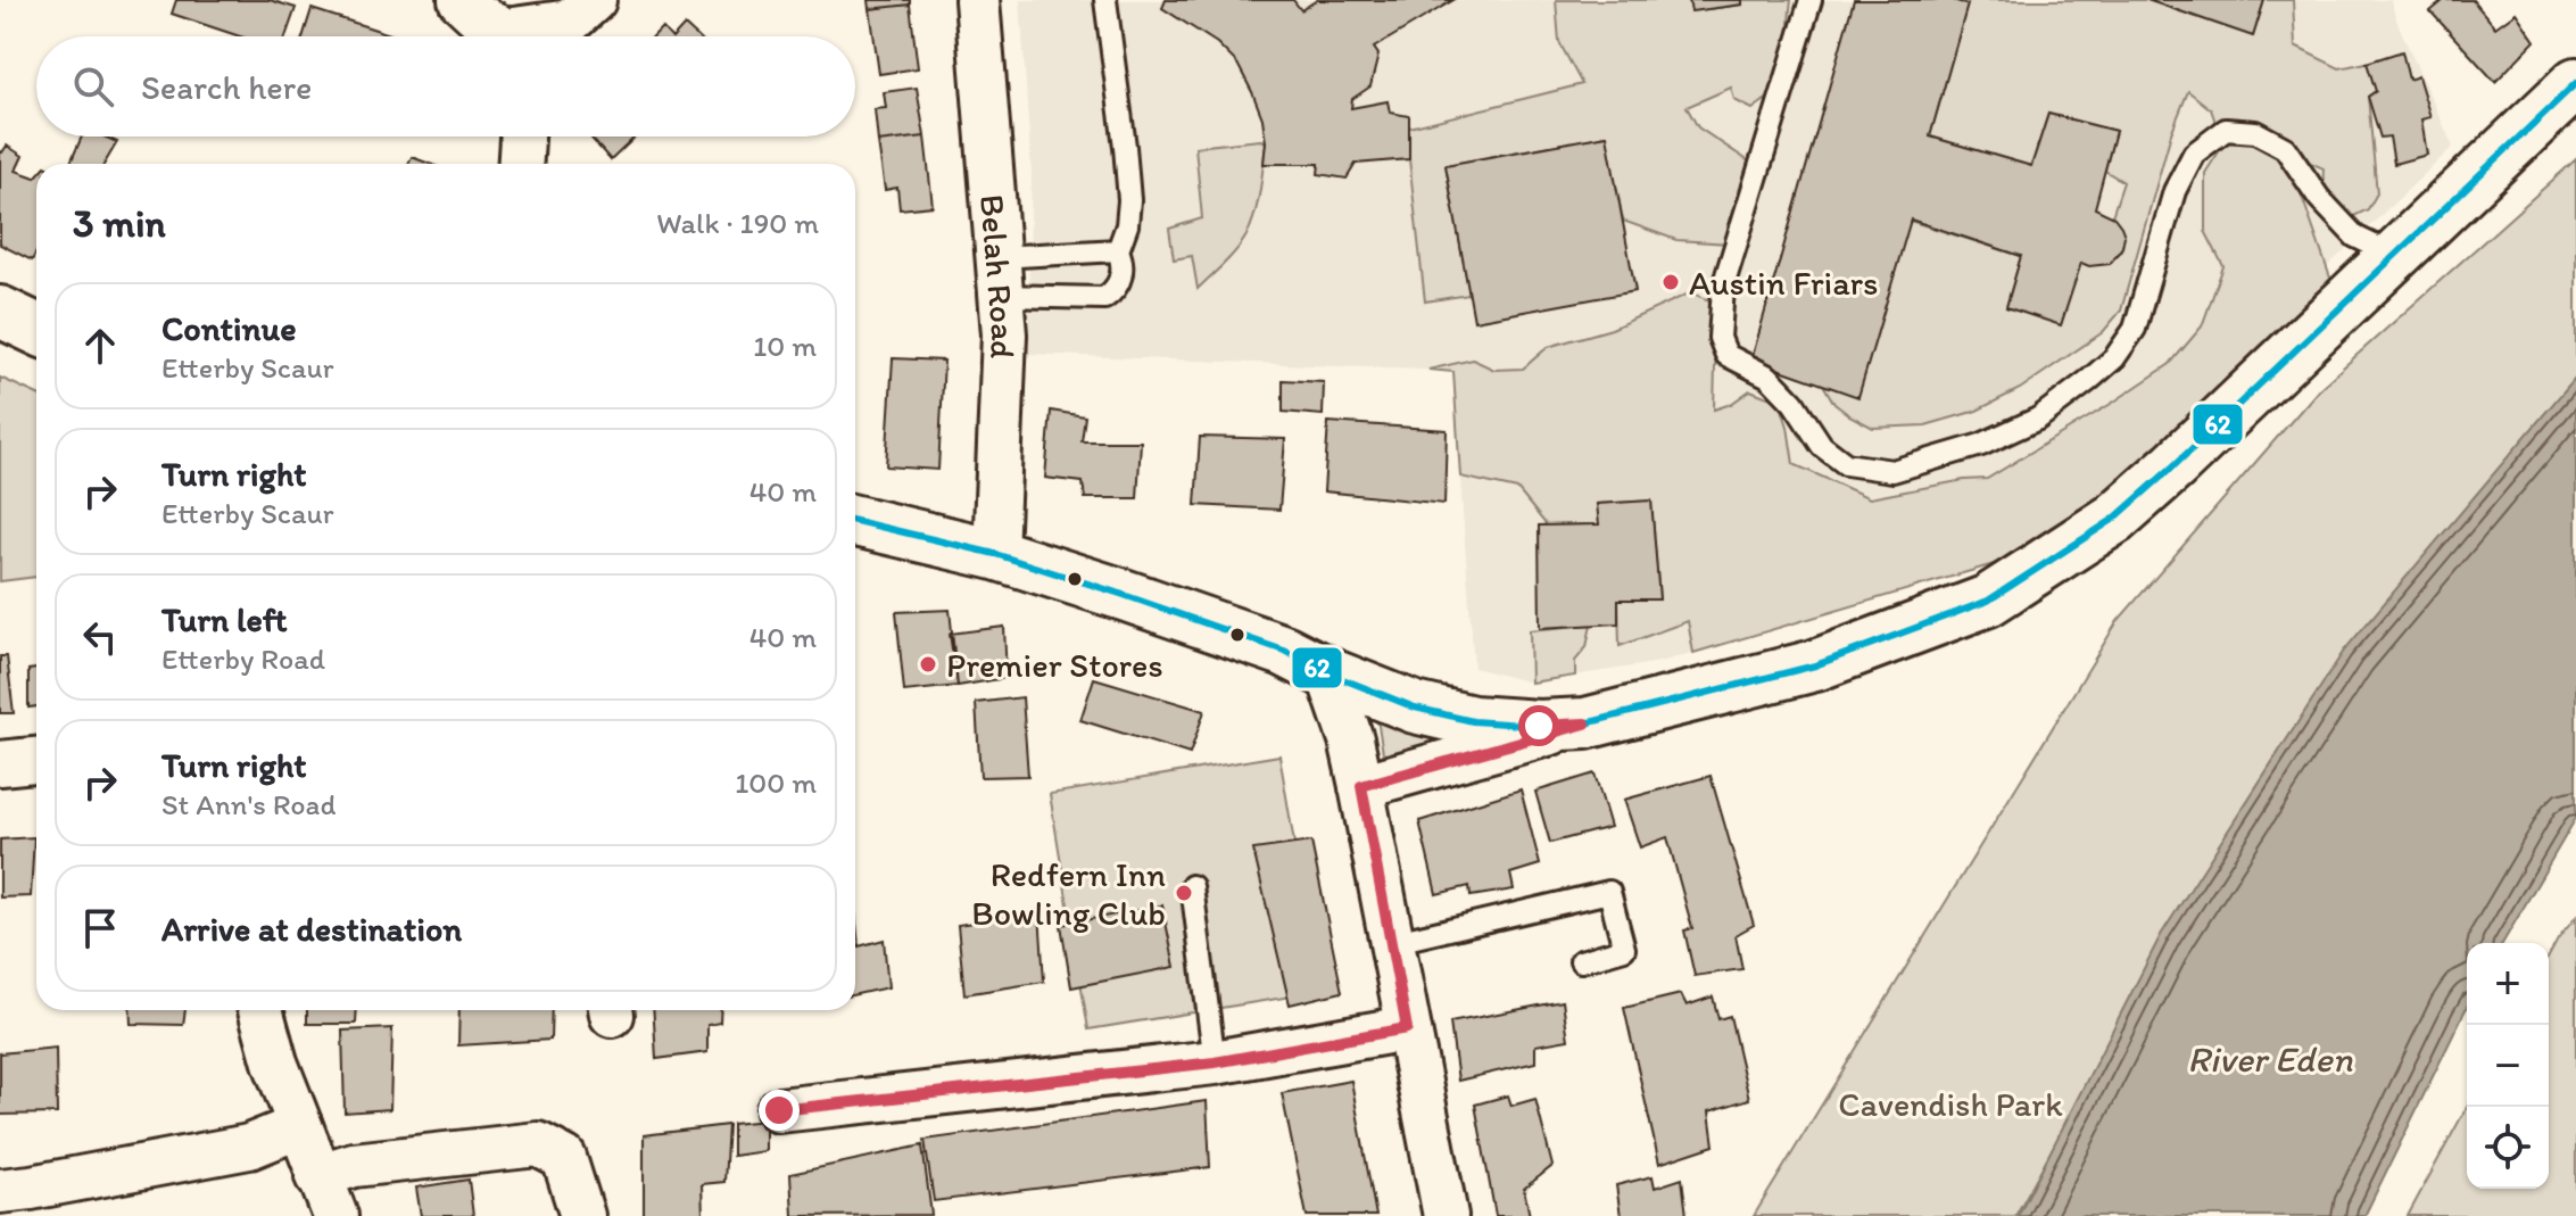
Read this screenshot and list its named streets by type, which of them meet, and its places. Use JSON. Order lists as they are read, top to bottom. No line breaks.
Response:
{"streets":{"street":["Belah Road"]},"water":["River Eden"],"parks":["Cavendish Park"],"places":["Austin Friars","Premier Stores","Redfern Inn Bowling Club"],"lines":["transit line 62"],"page":{"search":"Search here","heading":["3 min","Walk · 190 m"],"list":[["Continue","Etterby Scaur","10 m"],["Turn right","Etterby Scaur","40 m"],["Turn left","Etterby Road","40 m"],["Turn right","St Ann's Road","100 m"],"Arrive at destination"],"map_buttons":["+","−"]}}
